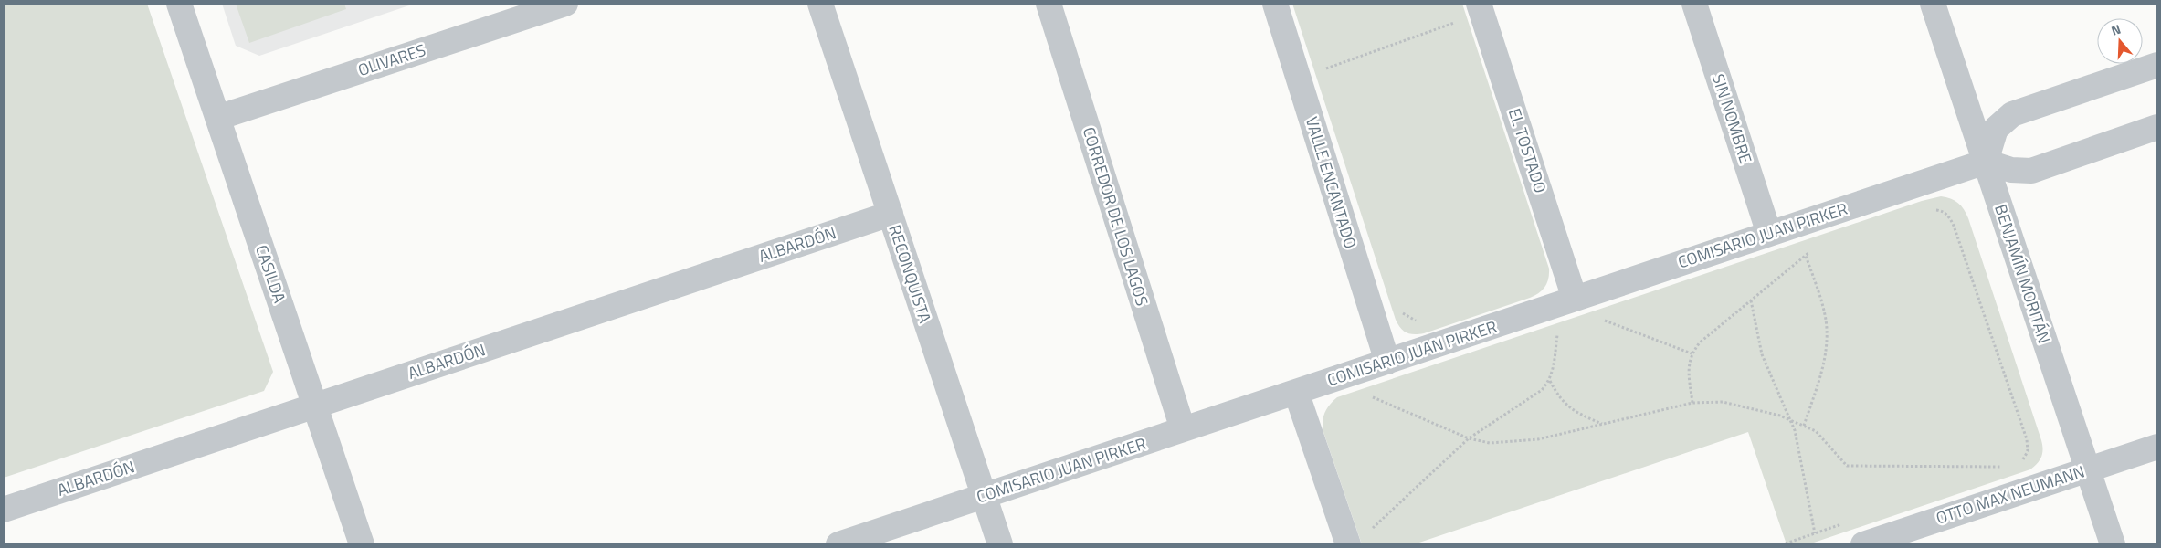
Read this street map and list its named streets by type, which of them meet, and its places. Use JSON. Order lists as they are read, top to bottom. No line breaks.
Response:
{"streets":{"street":["OLIVARES","SIN NOMBRE","EL TOSTADO","VALLE ENCANTADO","CORREDOR DE LOS LAGOS","COMISARIO JUAN PIRKER","ALBARDÓN","CASILDA","RECONQUISTA","BENJAMÍN MORITÁN","OTTO MAX NEUMANN"]},"crossings":[["OLIVARES","CASILDA"],["SIN NOMBRE","COMISARIO JUAN PIRKER"],["EL TOSTADO","COMISARIO JUAN PIRKER"],["VALLE ENCANTADO","COMISARIO JUAN PIRKER"],["CORREDOR DE LOS LAGOS","COMISARIO JUAN PIRKER"],["COMISARIO JUAN PIRKER","RECONQUISTA"],["COMISARIO JUAN PIRKER","BENJAMÍN MORITÁN"],["ALBARDÓN","CASILDA"],["ALBARDÓN","RECONQUISTA"],["BENJAMÍN MORITÁN","OTTO MAX NEUMANN"]],"north":"top"}
